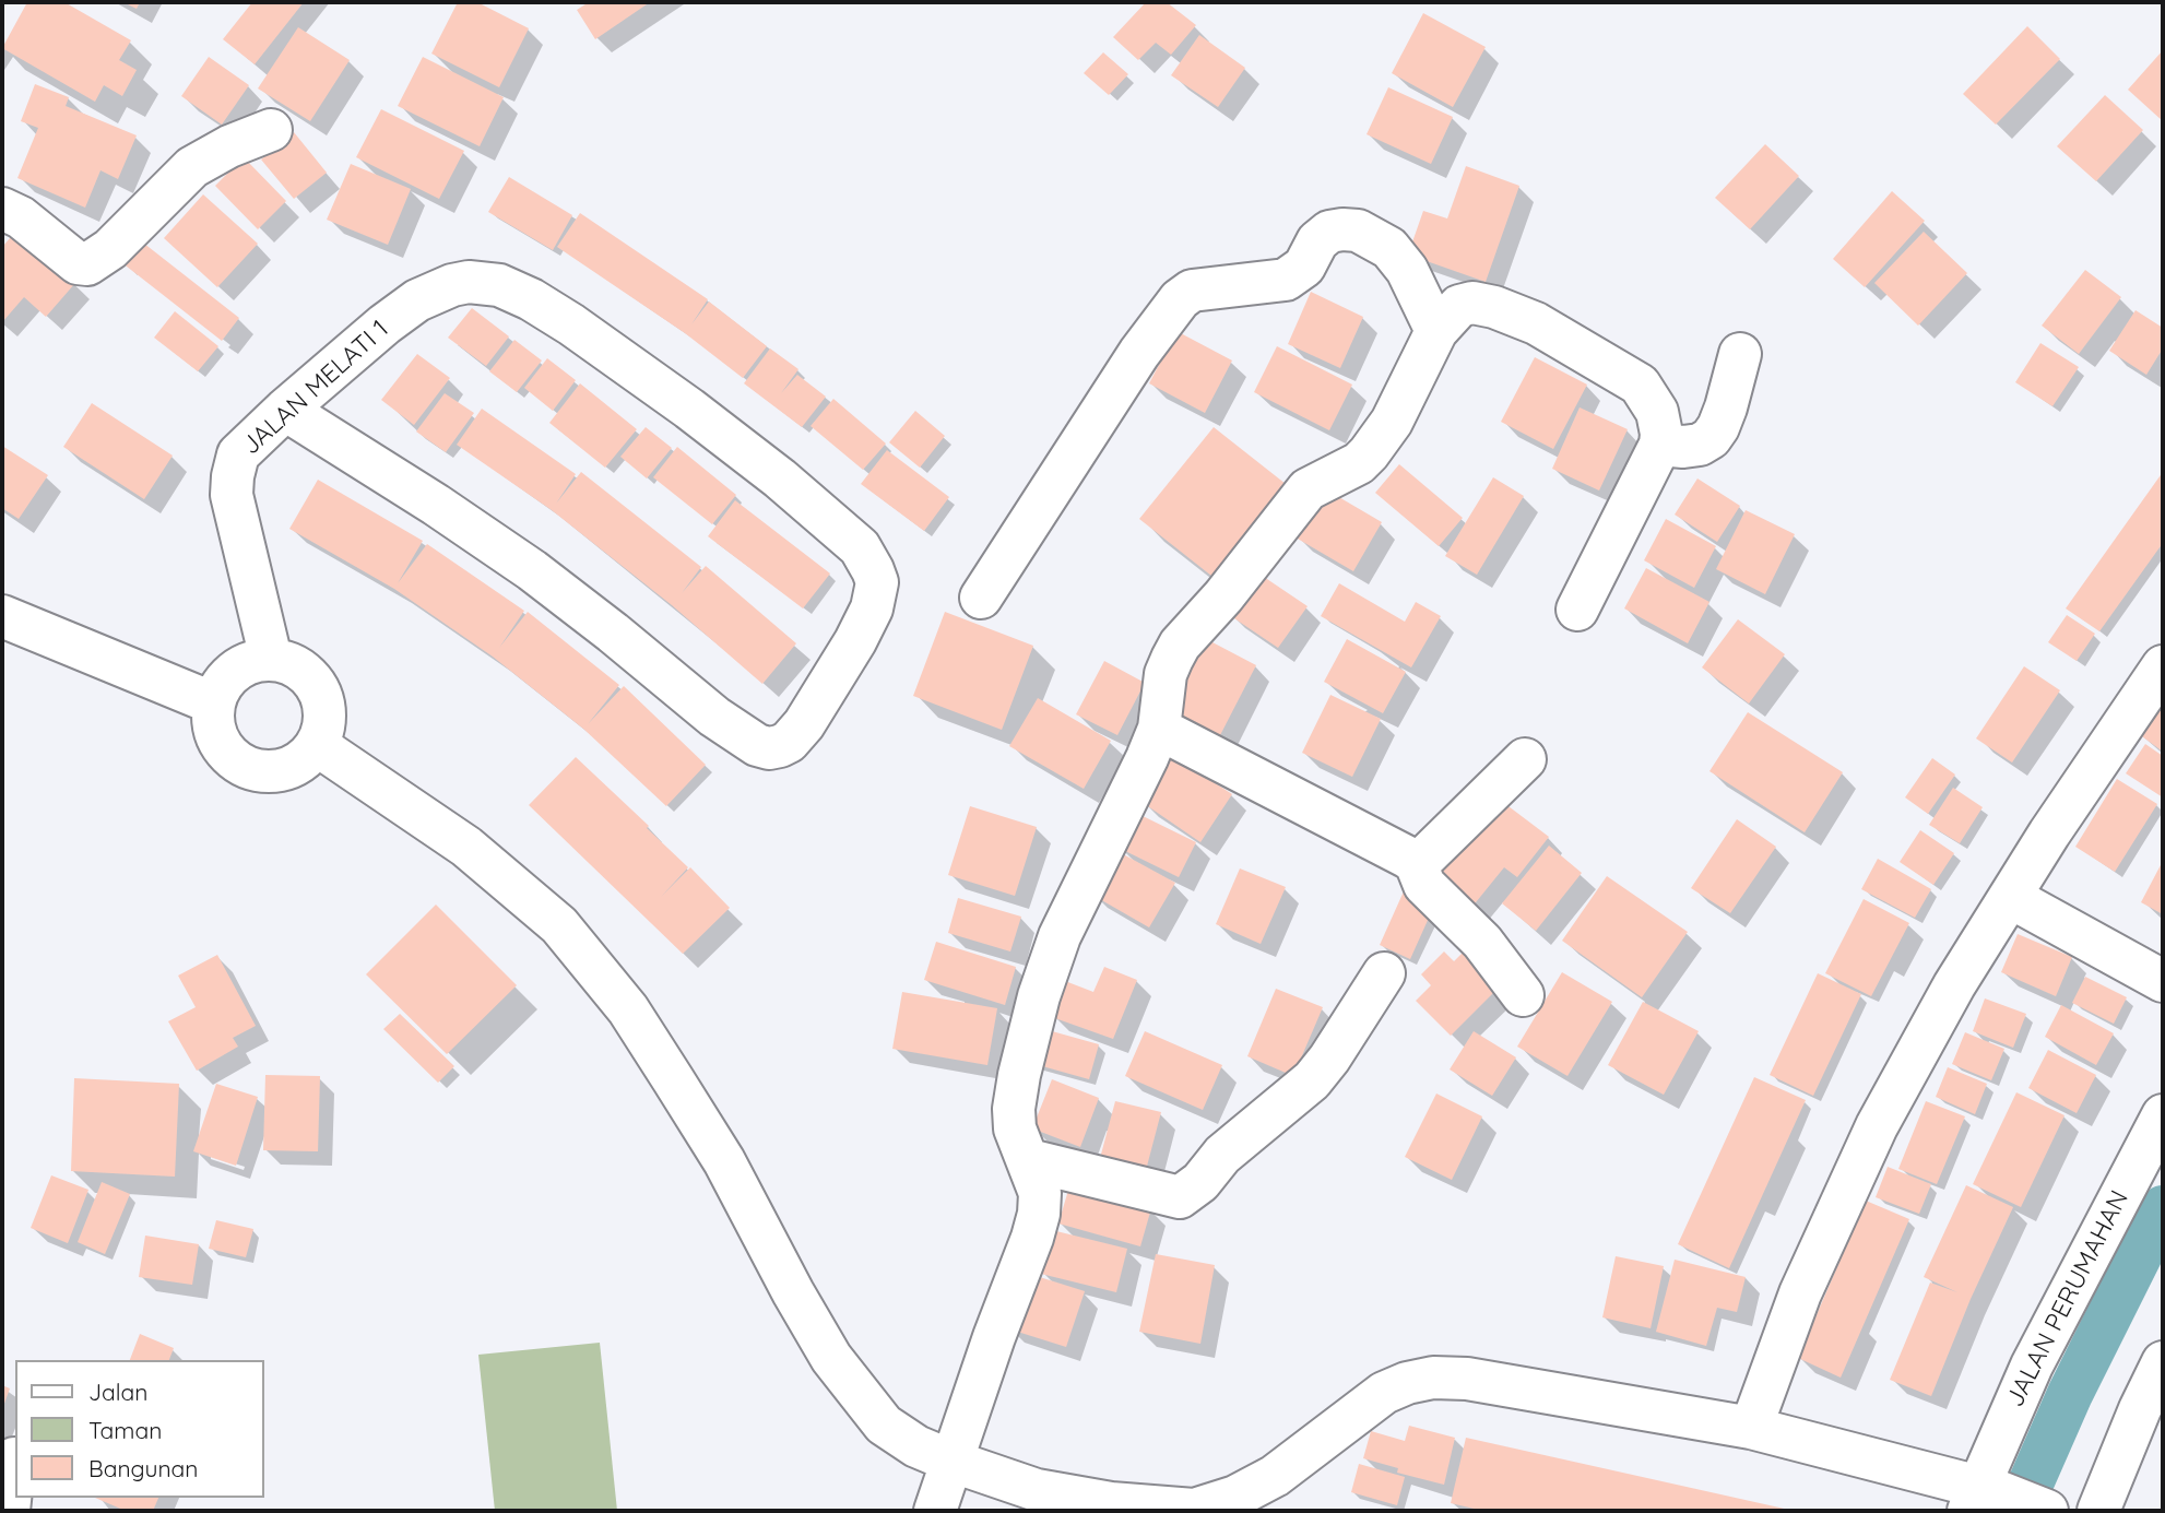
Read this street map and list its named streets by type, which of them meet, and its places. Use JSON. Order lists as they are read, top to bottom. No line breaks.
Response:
{"streets":{"street":["JALAN MELATI 1","JALAN PERUMAHAN"]},"legend":["Jalan","Taman","Bangunan"]}
